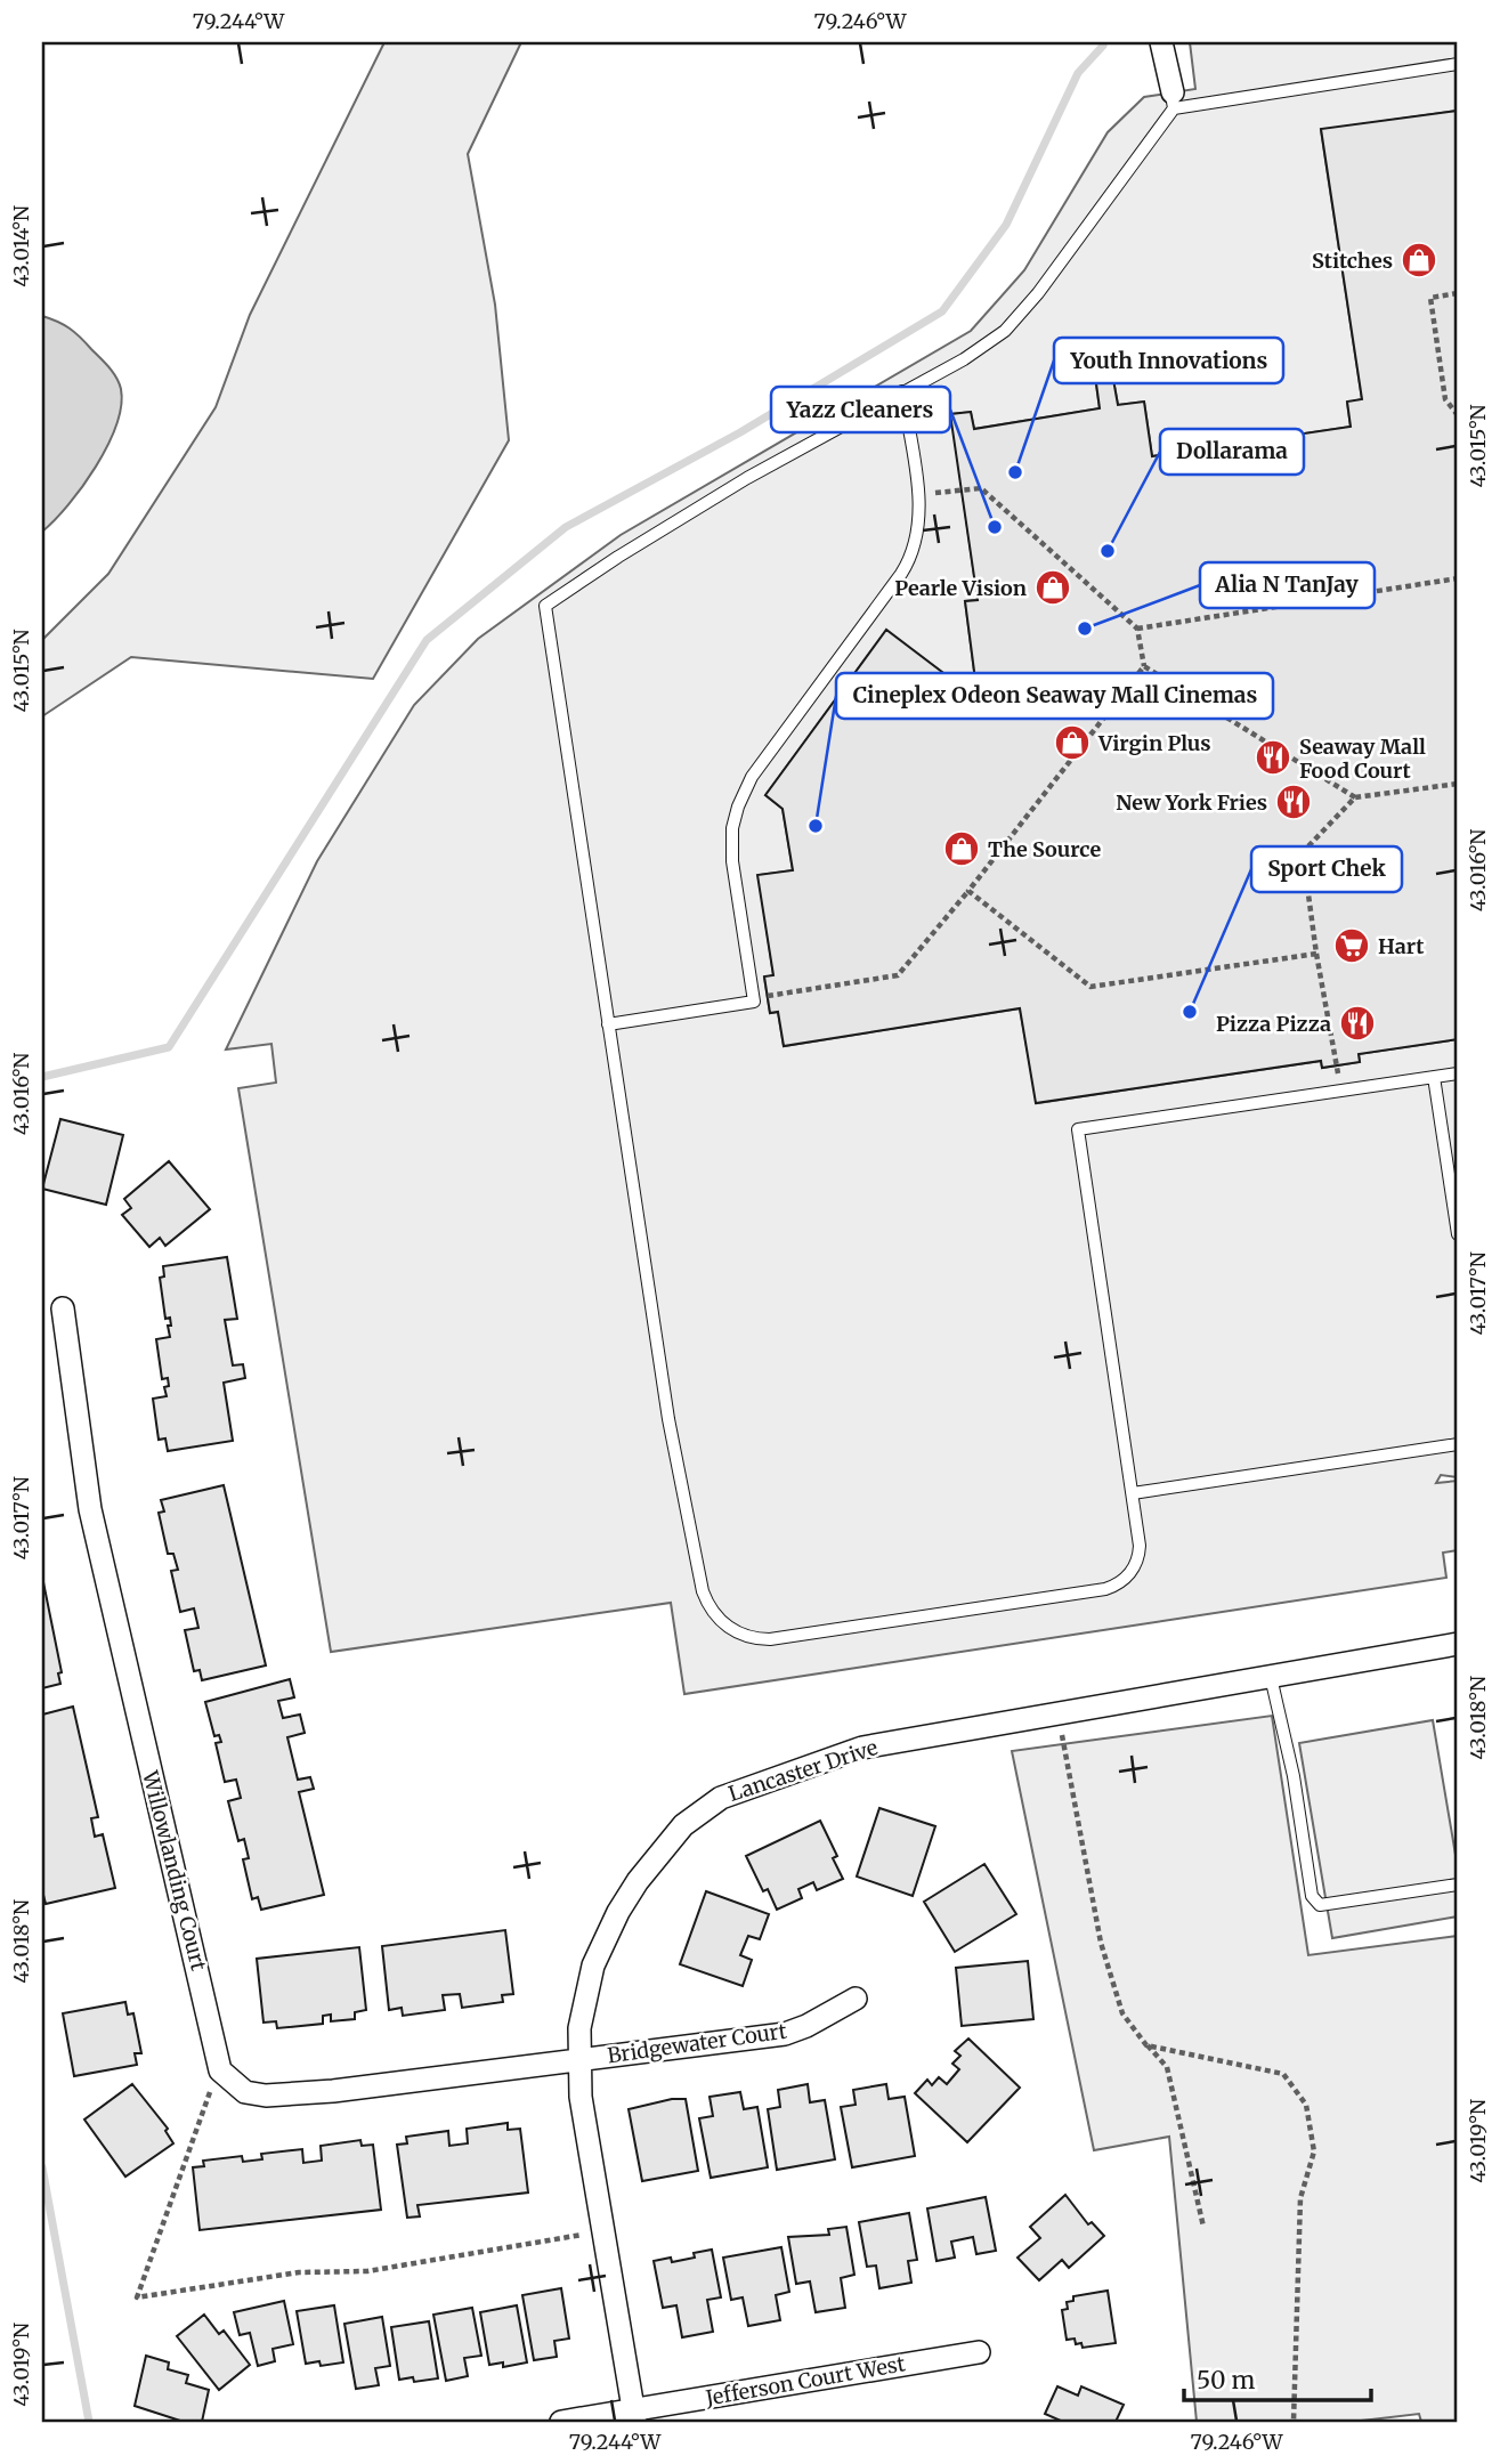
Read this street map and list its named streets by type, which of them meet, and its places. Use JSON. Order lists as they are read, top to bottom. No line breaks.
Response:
{"streets":{"street":["Lancaster Drive","Willowlanding Court","Bridgewater Court","Jefferson Court West"]},"crossings":[["Lancaster Drive","Bridgewater Court"],["Lancaster Drive","Jefferson Court West"]],"places":{"shop":["Stitches","Pearle Vision","Virgin Plus","The Source"],"other":["Youth Innovations","Yazz Cleaners","Dollarama","Alia N TanJay","Cineplex Odeon Seaway Mall Cinemas","Sport Chek"],"restaurant":["Seaway Mall Food Court","New York Fries","Pizza Pizza"],"supermarket":["Hart"]},"scale_bar":"50 m","coordinates":["79.244°W","79.246°W","43.014°N","43.015°N","43.016°N","43.017°N","43.018°N","43.019°N"]}
